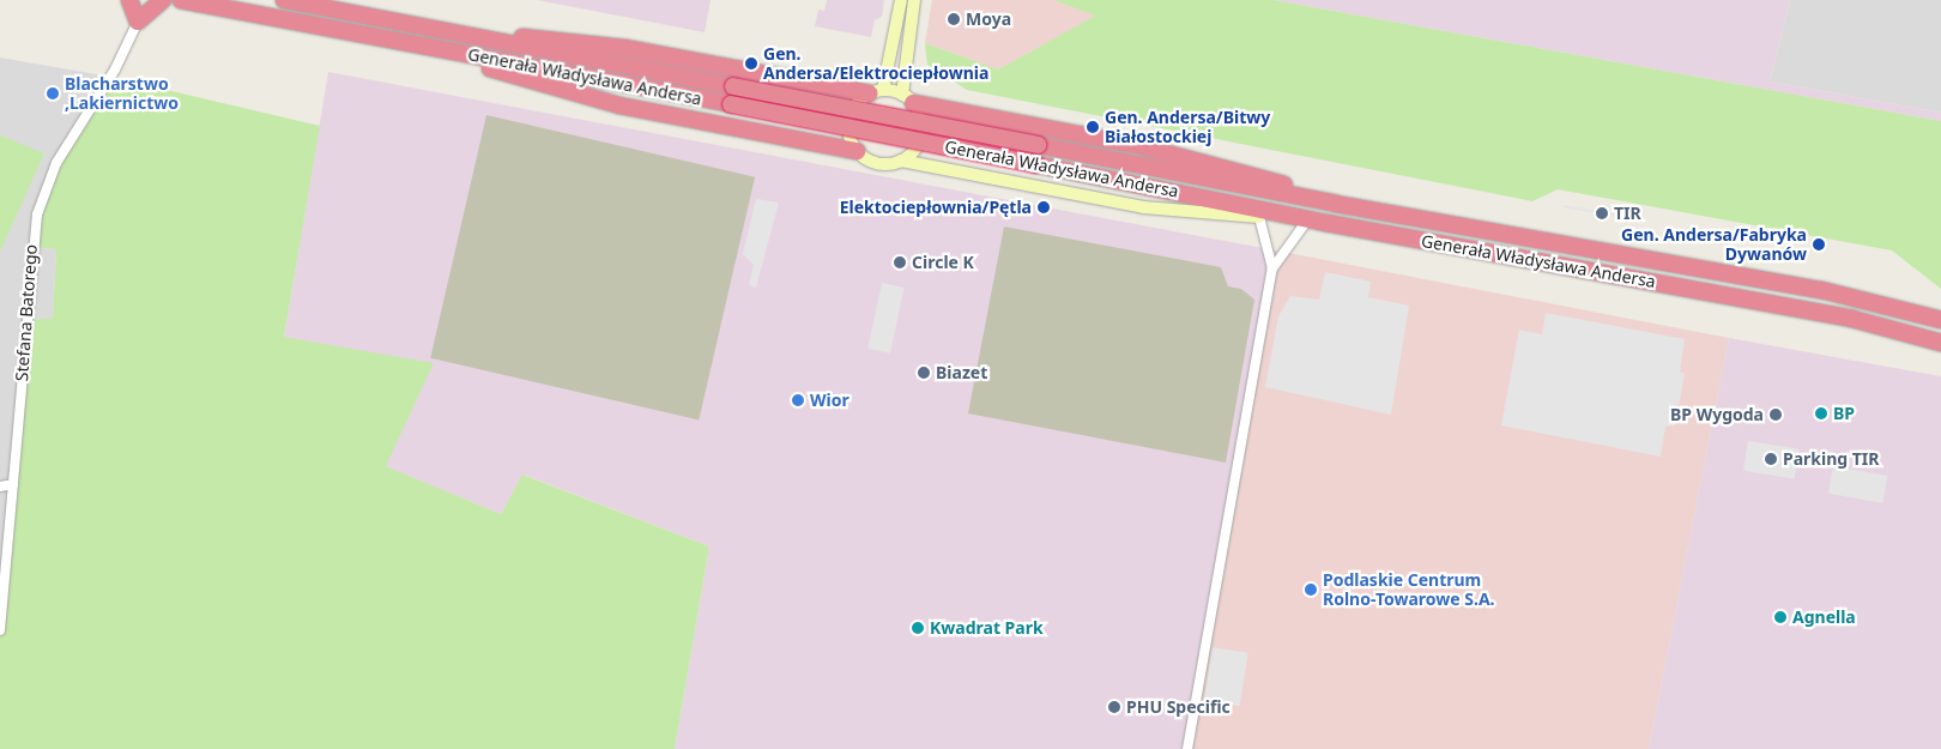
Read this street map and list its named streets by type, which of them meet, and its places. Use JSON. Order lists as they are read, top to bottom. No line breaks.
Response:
{"streets":{"highway":["Generała Władysława Andersa"],"street":["Stefana Batorego"]},"places":["Moya","Gen. Andersa/Elektrociepłownia","Blacharstwo ,Lakiernictwo","Gen. Andersa/Bitwy Białostockiej","Elektociepłownia/Pętla","TIR","Gen. Andersa/Fabryka Dywanów","Circle K","Biazet","Wior","BP","BP Wygoda","Parking TIR","Podlaskie Centrum Rolno-Towarowe S.A.","Agnella","Kwadrat Park","PHU Specific"]}
